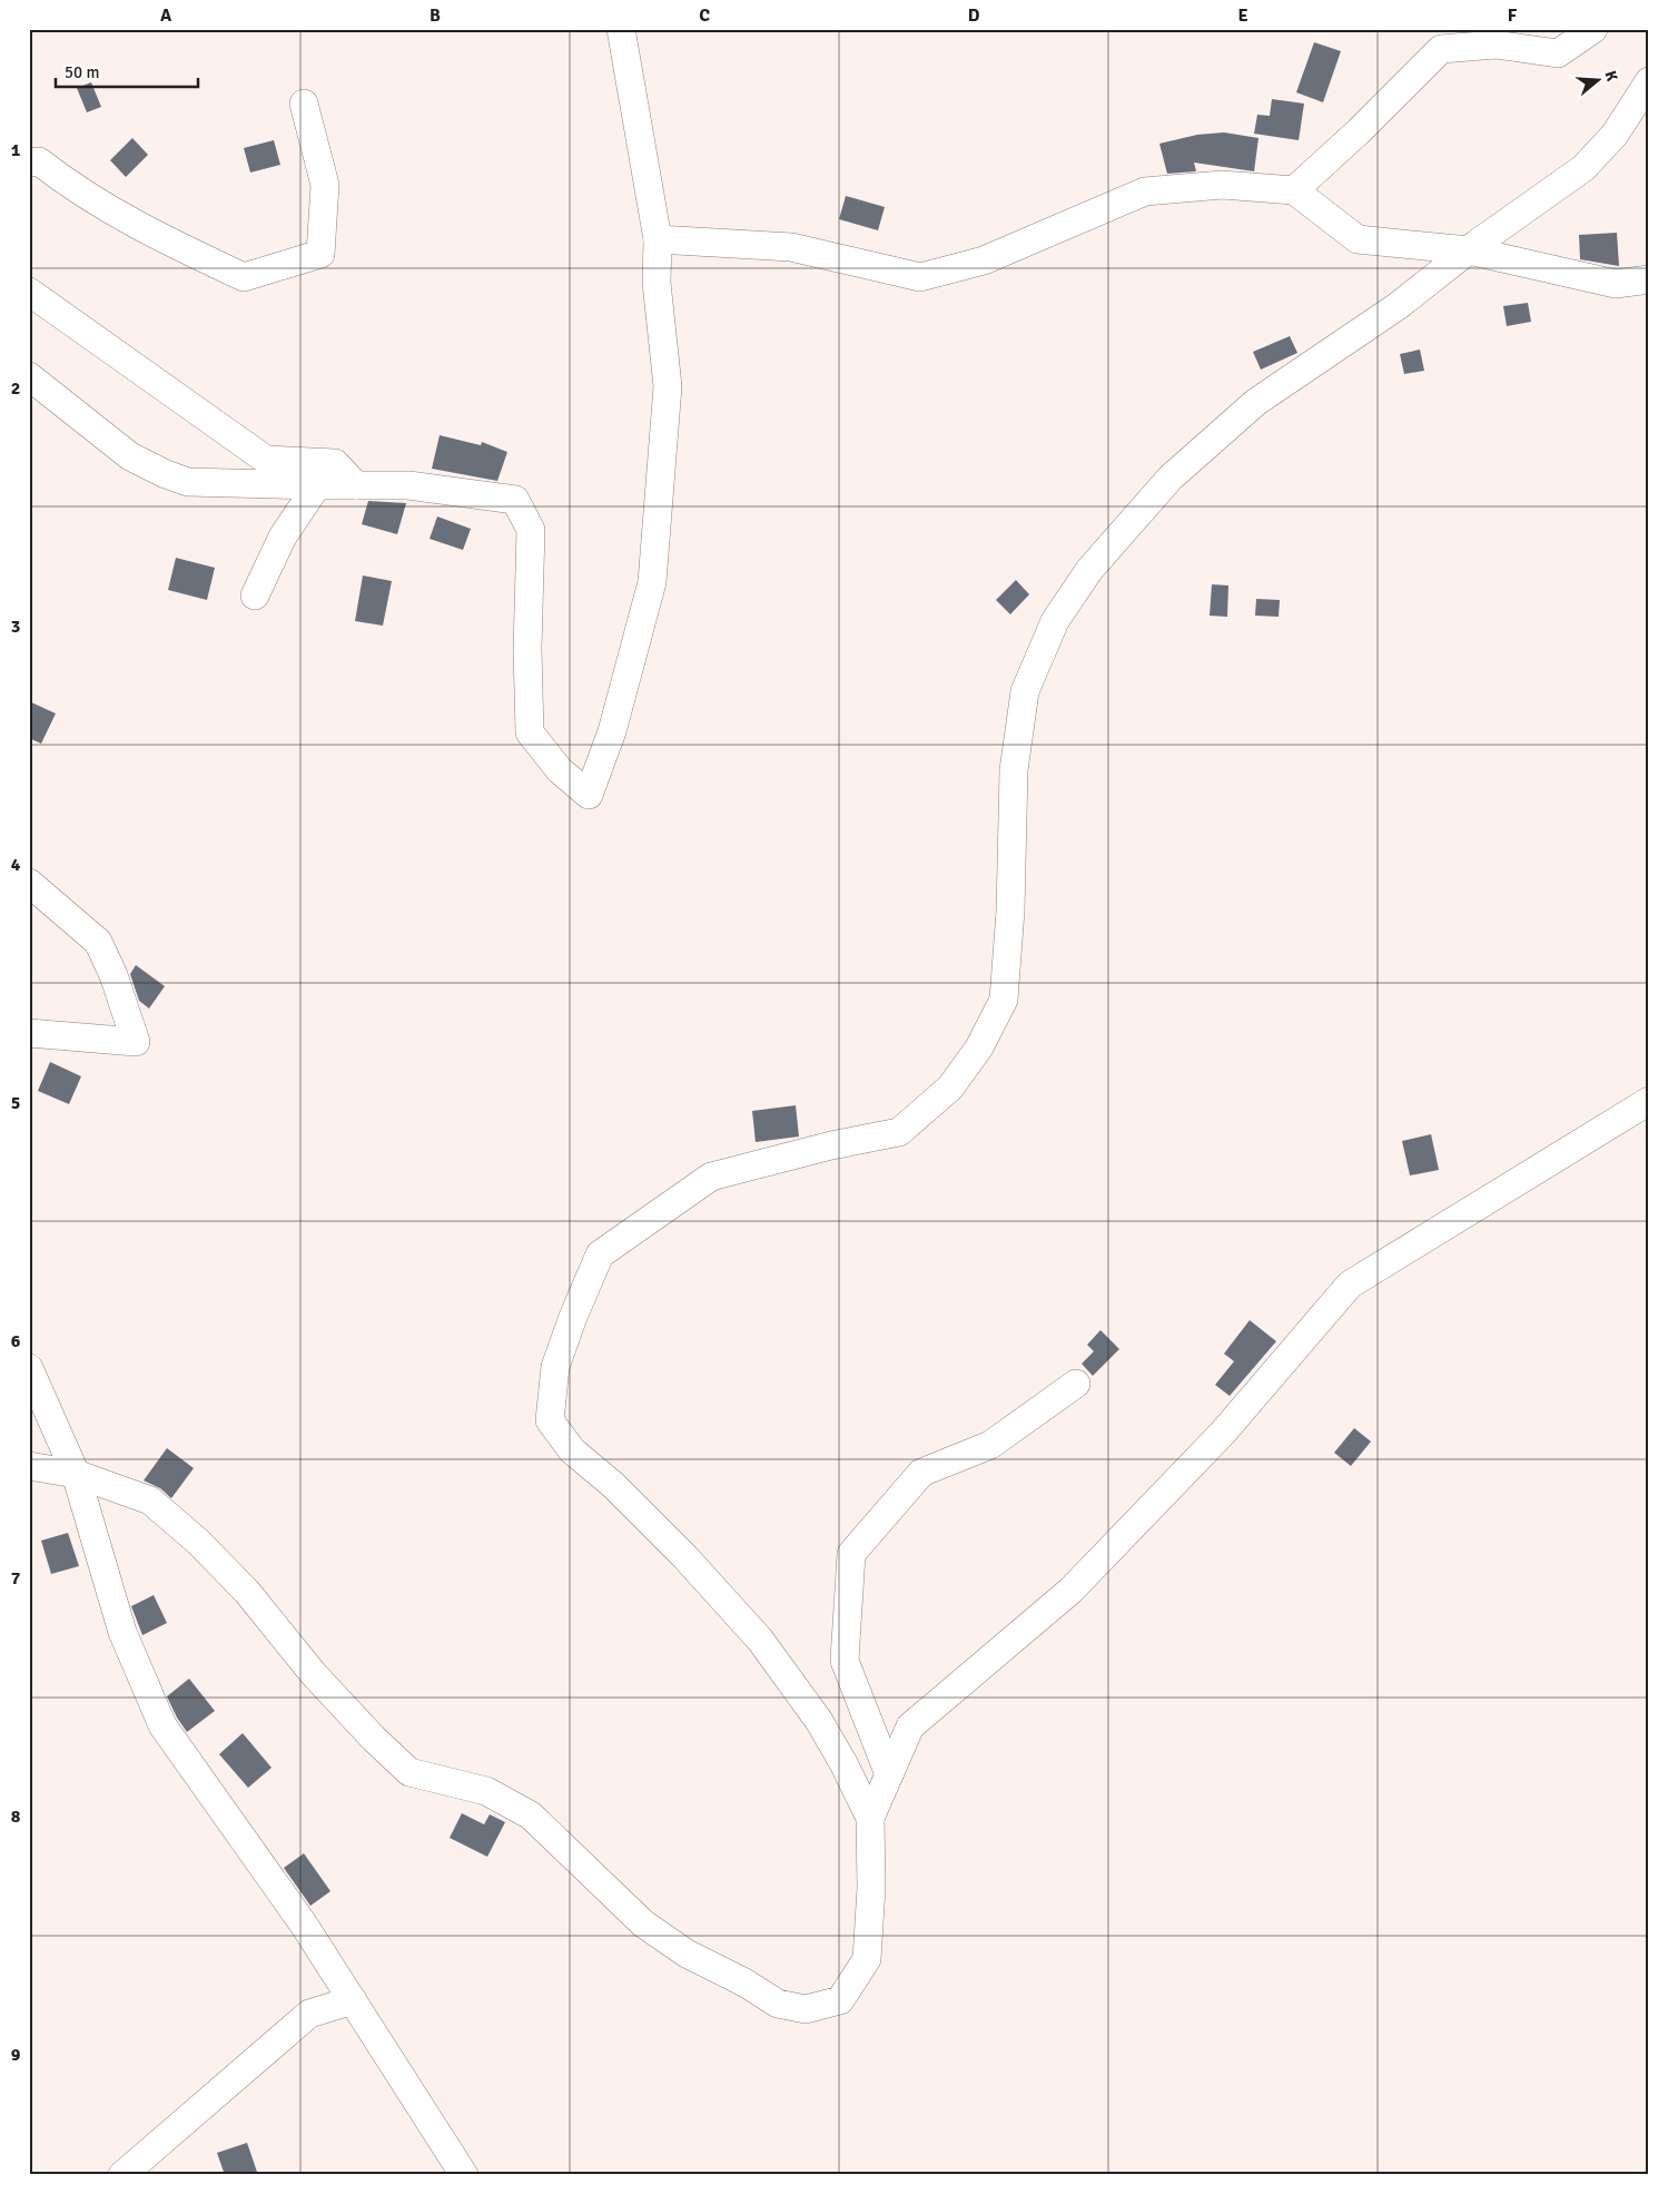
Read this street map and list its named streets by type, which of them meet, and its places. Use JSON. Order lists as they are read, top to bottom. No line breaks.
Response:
{"scale_bar":"50 m","north":"right","grid":{"columns":["A","B","C","D","E","F"],"rows":["1","2","3","4","5","6","7","8","9"]}}
